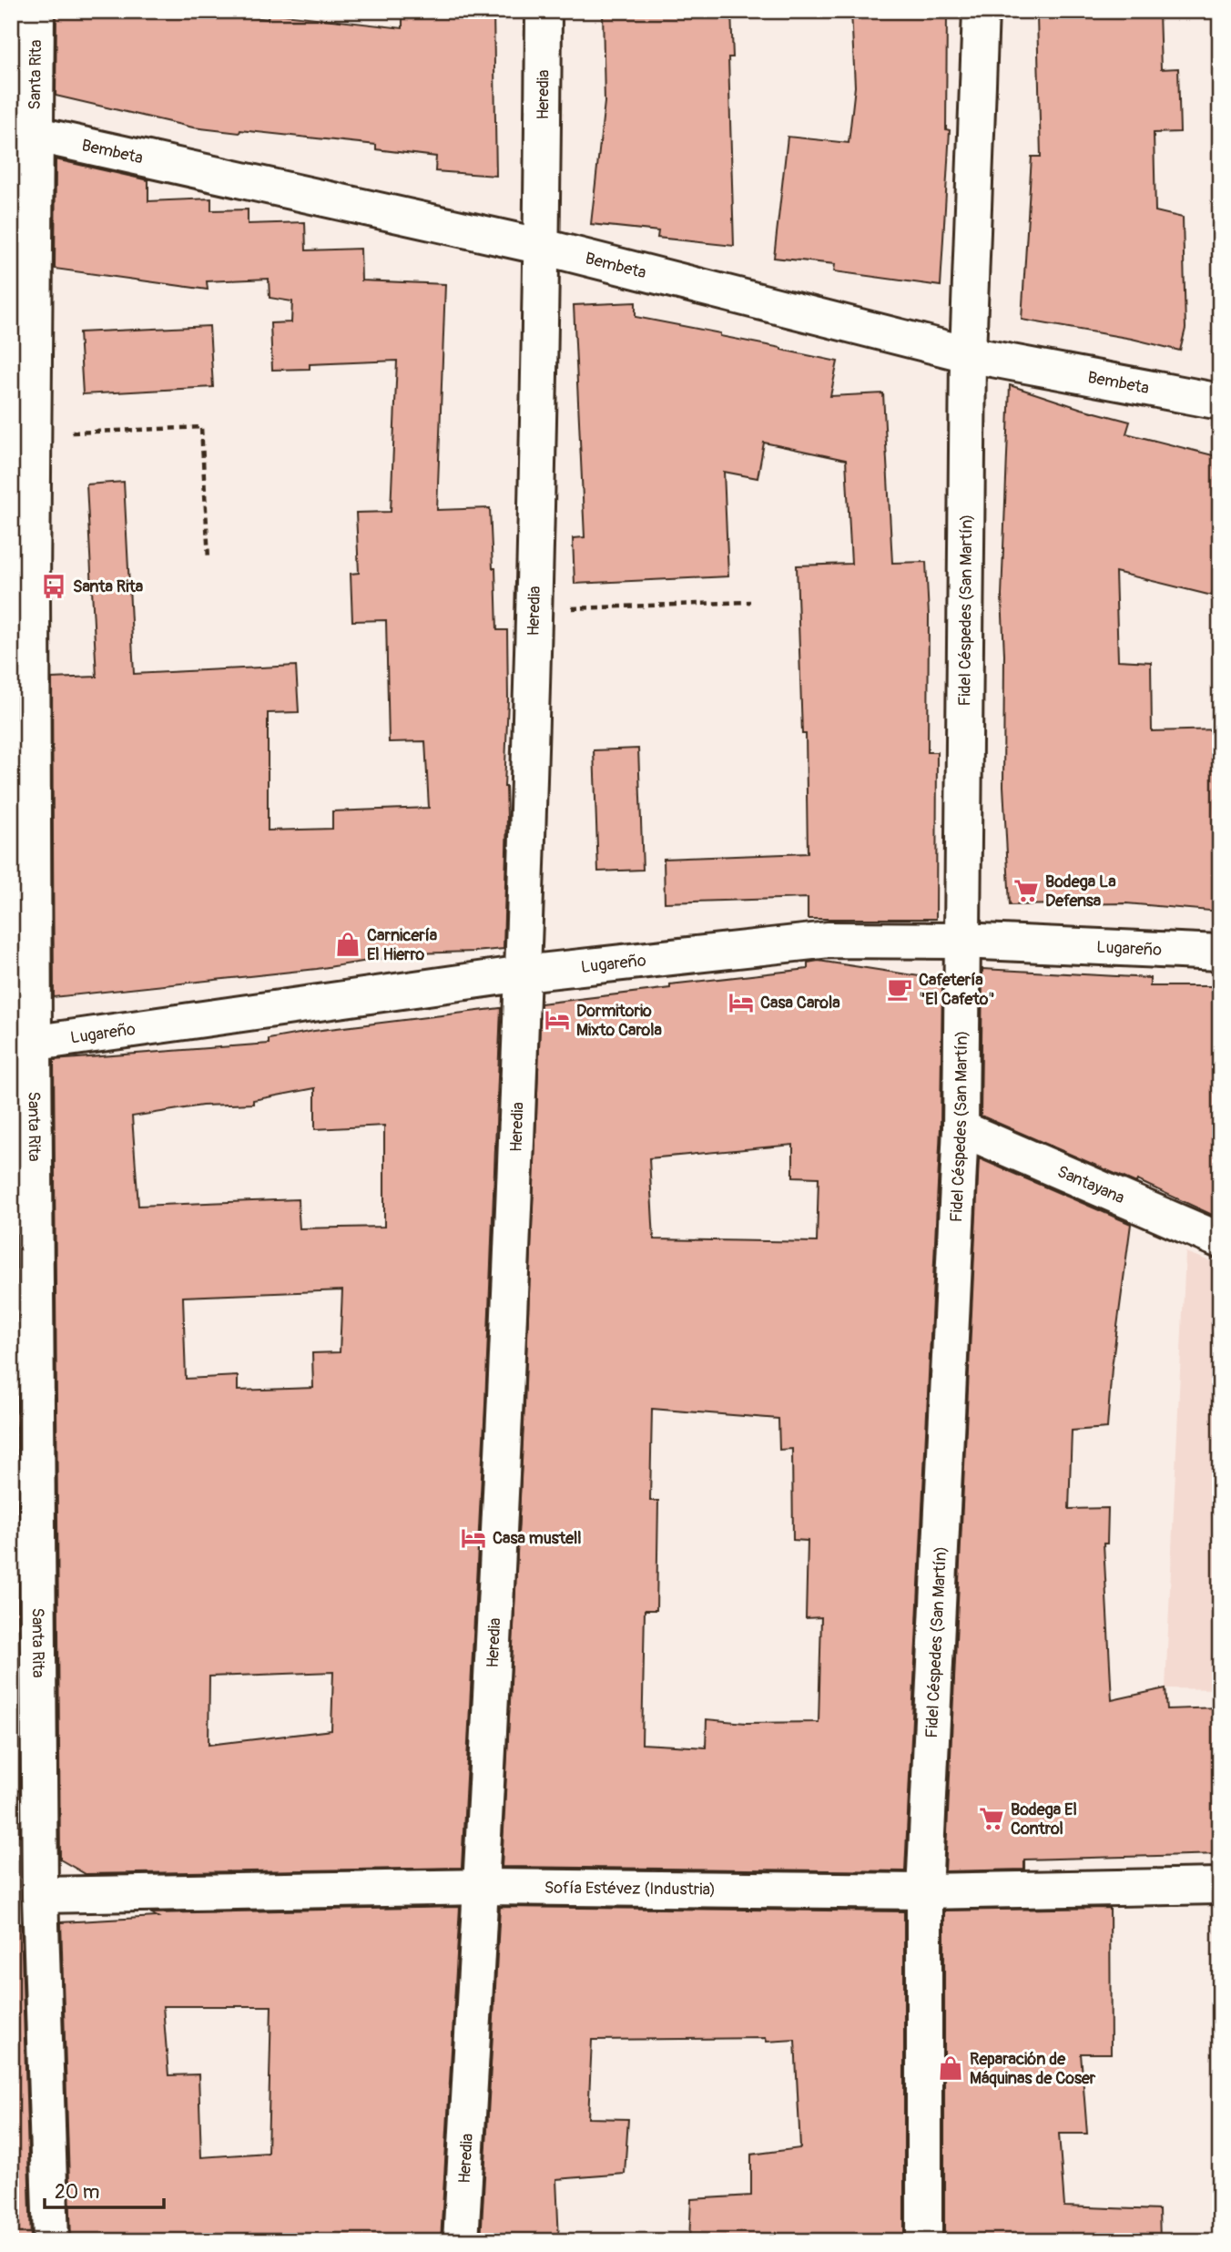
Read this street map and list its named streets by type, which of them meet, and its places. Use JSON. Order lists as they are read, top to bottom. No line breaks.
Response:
{"streets":{"street":["Santa Rita","Heredia","Bembeta","Fidel Céspedes (San Martín)","Lugareño","Santayana","Sofía Estévez (Industria)"]},"crossings":[["Santa Rita","Bembeta"],["Santa Rita","Lugareño"],["Santa Rita","Sofía Estévez (Industria)"],["Heredia","Bembeta"],["Heredia","Lugareño"],["Heredia","Sofía Estévez (Industria)"],["Bembeta","Fidel Céspedes (San Martín)"],["Fidel Céspedes (San Martín)","Lugareño"],["Fidel Céspedes (San Martín)","Santayana"],["Fidel Céspedes (San Martín)","Sofía Estévez (Industria)"]],"places":{"bus stop":["Santa Rita"],"supermarket":["Bodega La Defensa","Bodega El Control"],"shop":["Carnicería El Hierro","Reparación de Máquinas de Coser"],"cafe":["Cafetería \"El Cafeto\""],"hotel":["Casa Carola","Dormitorio Mixto Carola","Casa mustell"]},"scale_bar":"20 m"}
